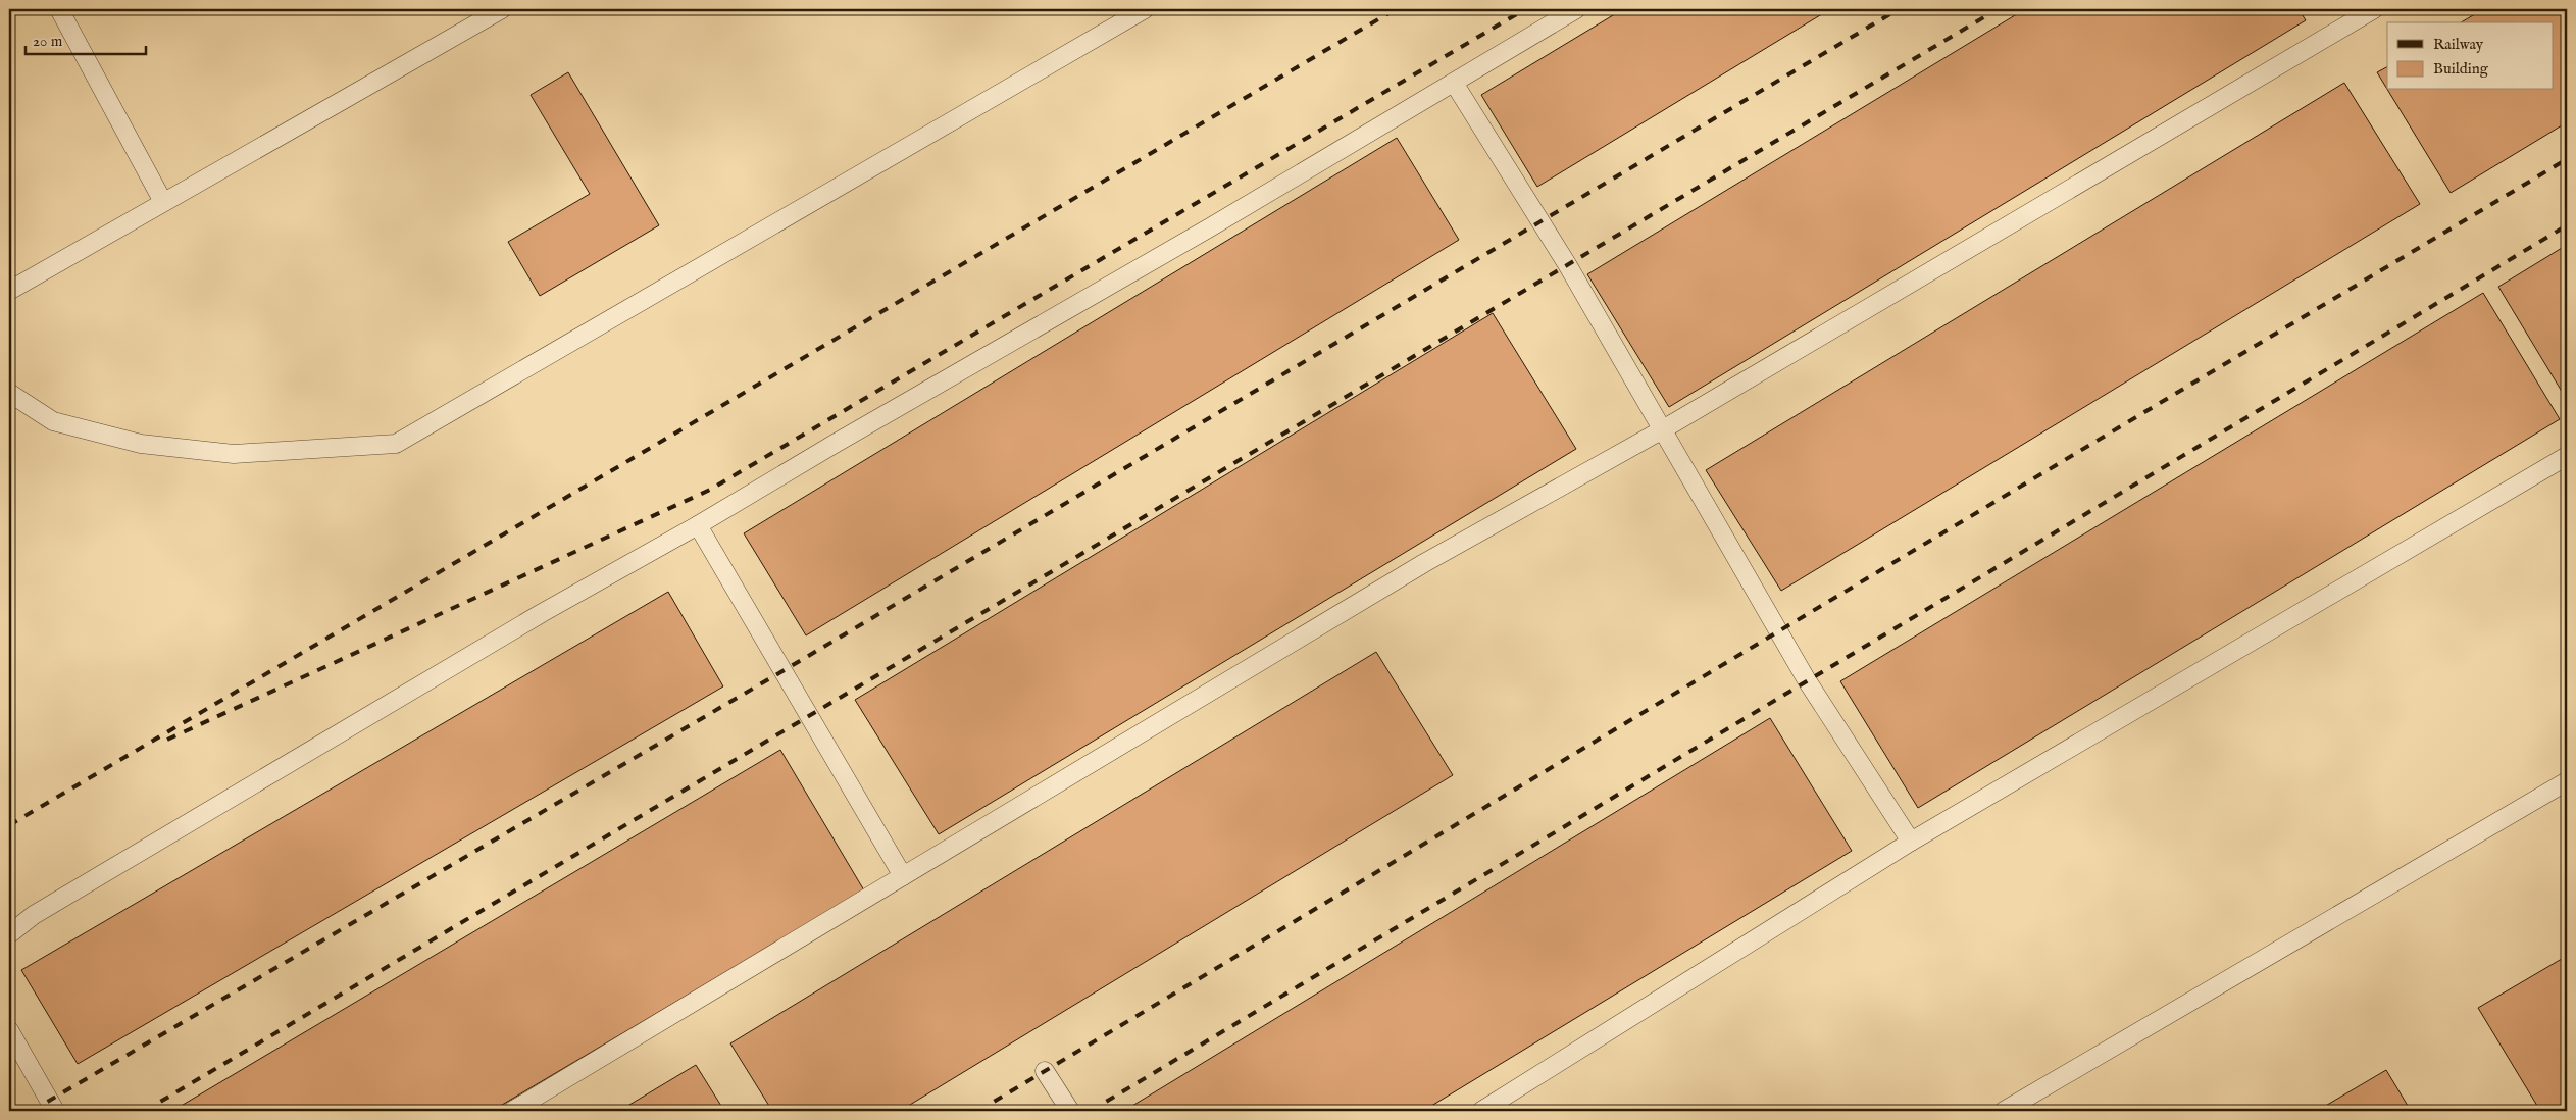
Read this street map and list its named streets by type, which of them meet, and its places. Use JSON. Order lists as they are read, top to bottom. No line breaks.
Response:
{"legend":["Railway","Building"],"scale_bar":"20 m"}
